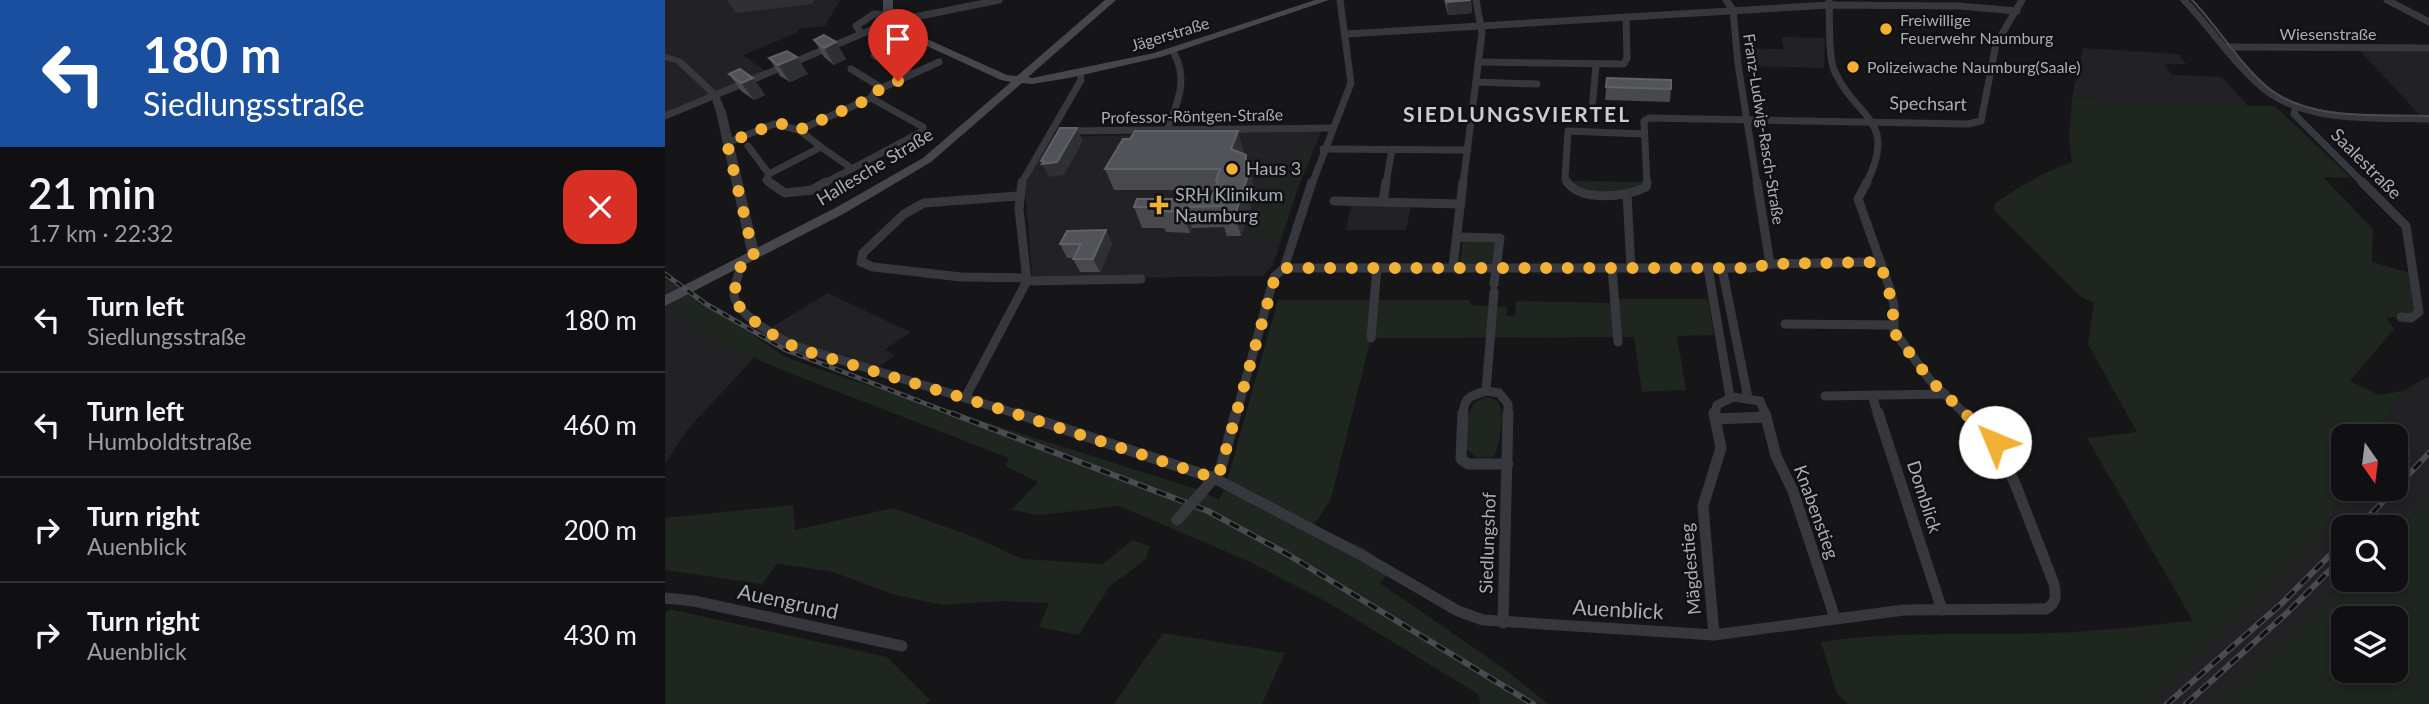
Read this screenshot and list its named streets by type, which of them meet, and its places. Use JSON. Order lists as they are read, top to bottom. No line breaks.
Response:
{"streets":{"main road":["Jägerstraße","Hallesche Straße"],"street":["Wiesenstraße","Spechsart","Professor-Röntgen-Straße","Franz-Ludwig-Rasch-Straße","Saalestraße","Domblick","Knabenstieg","Siedlungshof","Mägdestieg","Auengrund","Auenblick"]},"crossings":[["Jägerstraße","Hallesche Straße"],["Spechsart","Auenblick"],["Hallesche Straße","Auenblick"],["Domblick","Auenblick"],["Knabenstieg","Auenblick"],["Siedlungshof","Auenblick"],["Mägdestieg","Auenblick"]],"districts":["SIEDLUNGSVIERTEL"],"places":{"other":["Freiwillige Feuerwehr Naumburg","Polizeiwache Naumburg(Saale)","Haus 3"],"health":["SRH Klinikum Naumburg"]},"north":"bottom","page":{"turn":["180 m","Siedlungsstraße"],"heading":["21 min","1.7 km · 22:32"],"list":[{"name":"Turn left","note":"Siedlungsstraße","value":"180 m"},{"name":"Turn left","note":"Humboldtstraße","value":"460 m"},{"name":"Turn right","note":"Auenblick","value":"200 m"},{"name":"Turn right","note":"Auenblick","value":"430 m"}]}}
